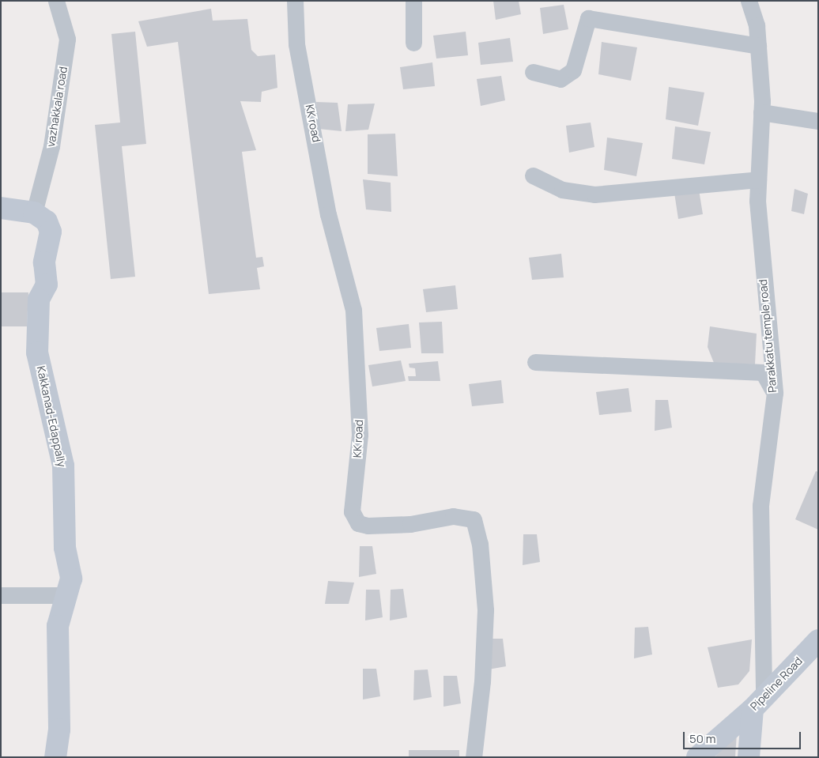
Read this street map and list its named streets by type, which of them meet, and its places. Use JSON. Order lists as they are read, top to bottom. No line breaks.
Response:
{"streets":{"street":["vazhakkala road","KK road","Parakkatu temple road","Kakkanad-Edappally","Pipeline Road"]},"crossings":[["vazhakkala road","Kakkanad-Edappally"],["Parakkatu temple road","Pipeline Road"]],"scale_bar":"50 m"}
